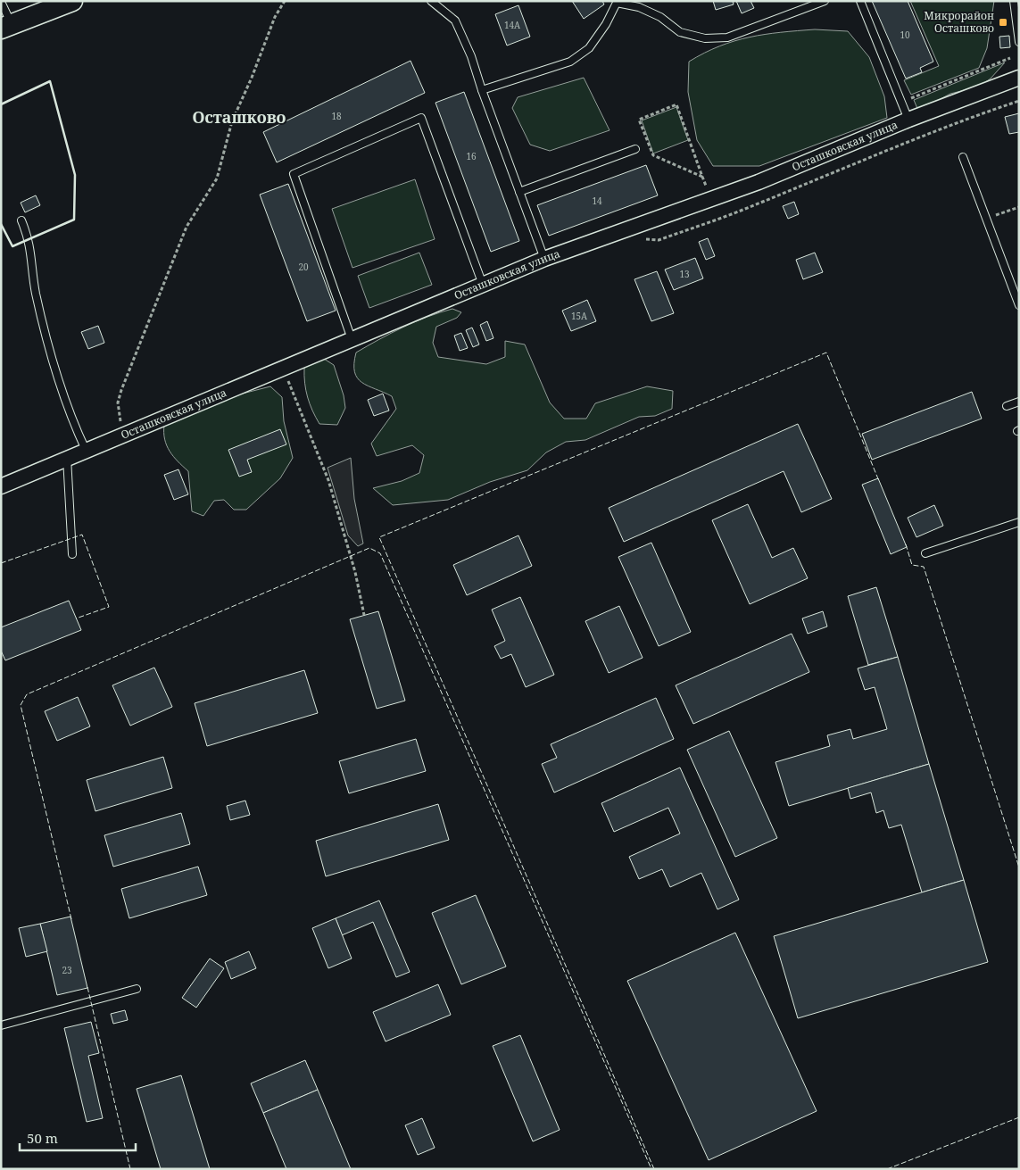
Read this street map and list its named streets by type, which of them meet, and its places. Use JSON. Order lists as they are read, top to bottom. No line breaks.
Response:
{"streets":{"street":["Осташковская улица"]},"districts":["Осташково"],"places":{"transit":["Микрорайон Осташково"]},"house_numbers":["14А","10","18","16","14","20","13","15А","23"],"scale_bar":"50 m"}
